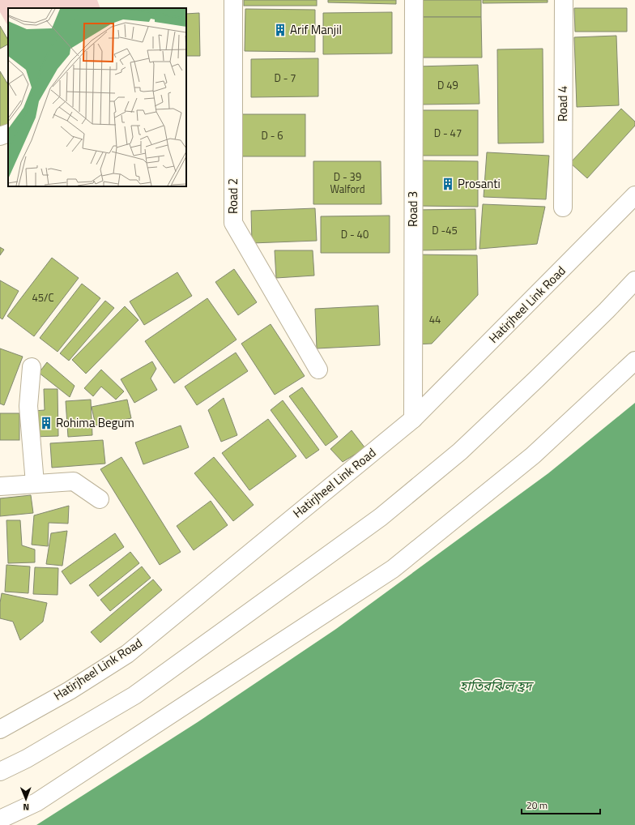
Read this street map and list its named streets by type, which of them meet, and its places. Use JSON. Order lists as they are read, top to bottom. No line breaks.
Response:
{"streets":{"street":["Road 4","Road 2","Road 3","Hatirjheel Link Road"]},"crossings":[["Road 3","Hatirjheel Link Road"]],"water":["হাতিরঝিল হ্রদ"],"places":{"building":["Arif Manjil","Prosanti","Rohima Begum"]},"house_numbers":["D - 7","D 49","D - 47","D - 6","D - 39 Walford","D -45","D - 40","45/C","44"],"scale_bar":"20 m","north":"bottom"}
